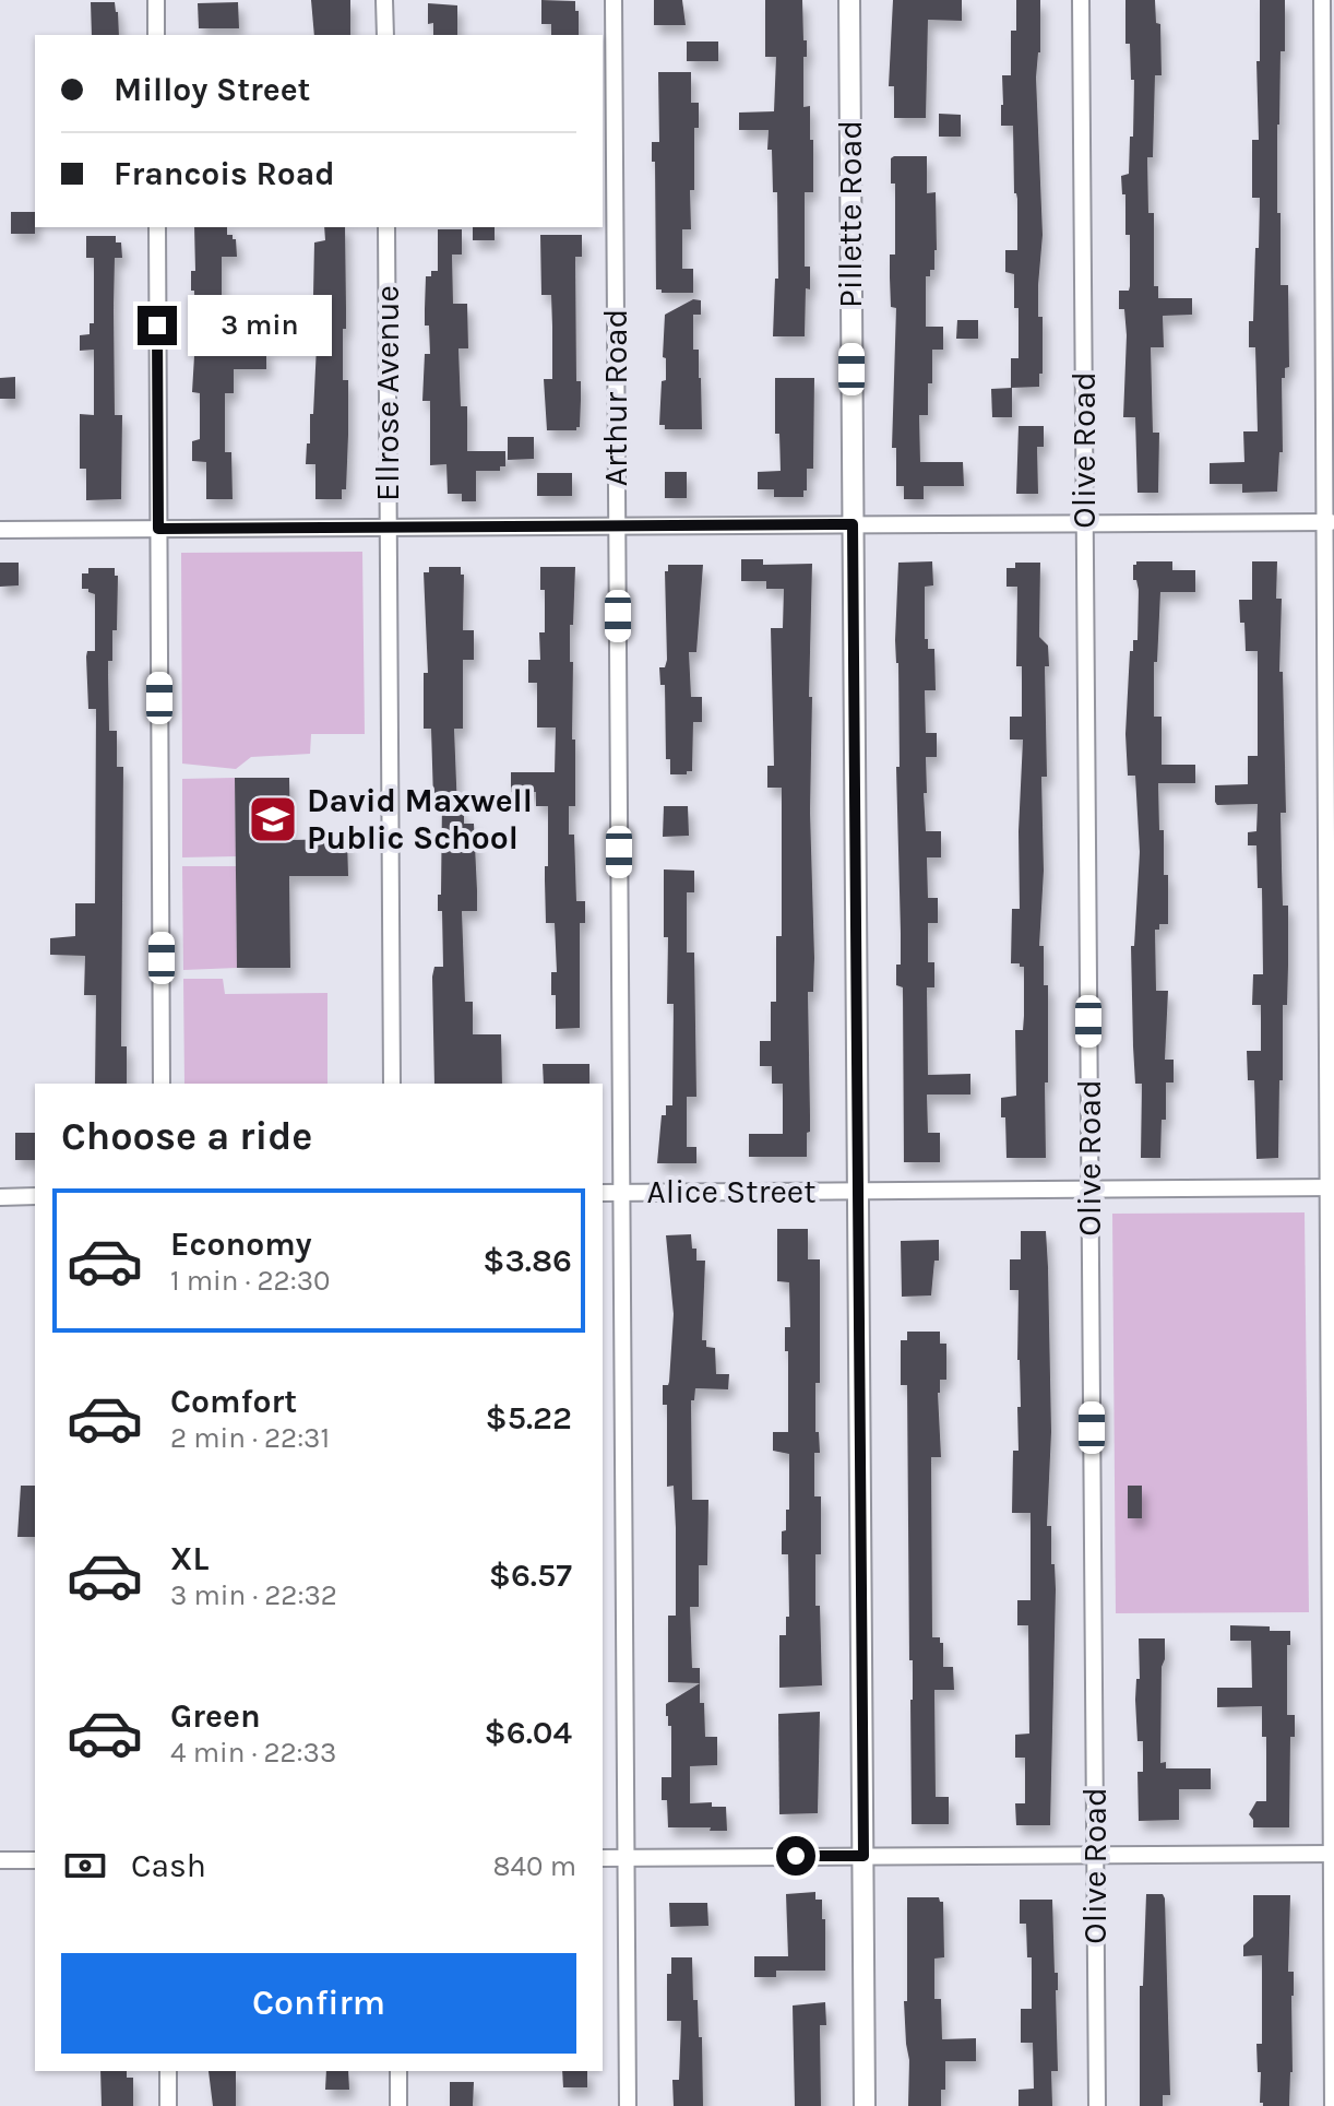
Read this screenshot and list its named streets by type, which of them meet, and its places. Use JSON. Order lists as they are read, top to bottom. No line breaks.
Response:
{"streets":{"street":["Pillette Road","Ellrose Avenue","Arthur Road","Olive Road","Alice Street"]},"crossings":[["Pillette Road","Alice Street"],["Arthur Road","Alice Street"],["Olive Road","Alice Street"]],"places":{"school or university":["David Maxwell Public School"]},"page":{"banner":["Milloy Street","Francois Road"],"bubble":"3 min","heading":"Choose a ride","list":[{"name":"Economy","note":"1 min · 22:30","value":"$3.86"},{"name":"Comfort","note":"2 min · 22:31","value":"$5.22"},{"name":"XL","note":"3 min · 22:32","value":"$6.57"},{"name":"Green","note":"4 min · 22:33","value":"$6.04"}],"pay":["Cash","840 m"],"buttons":"Confirm"}}
